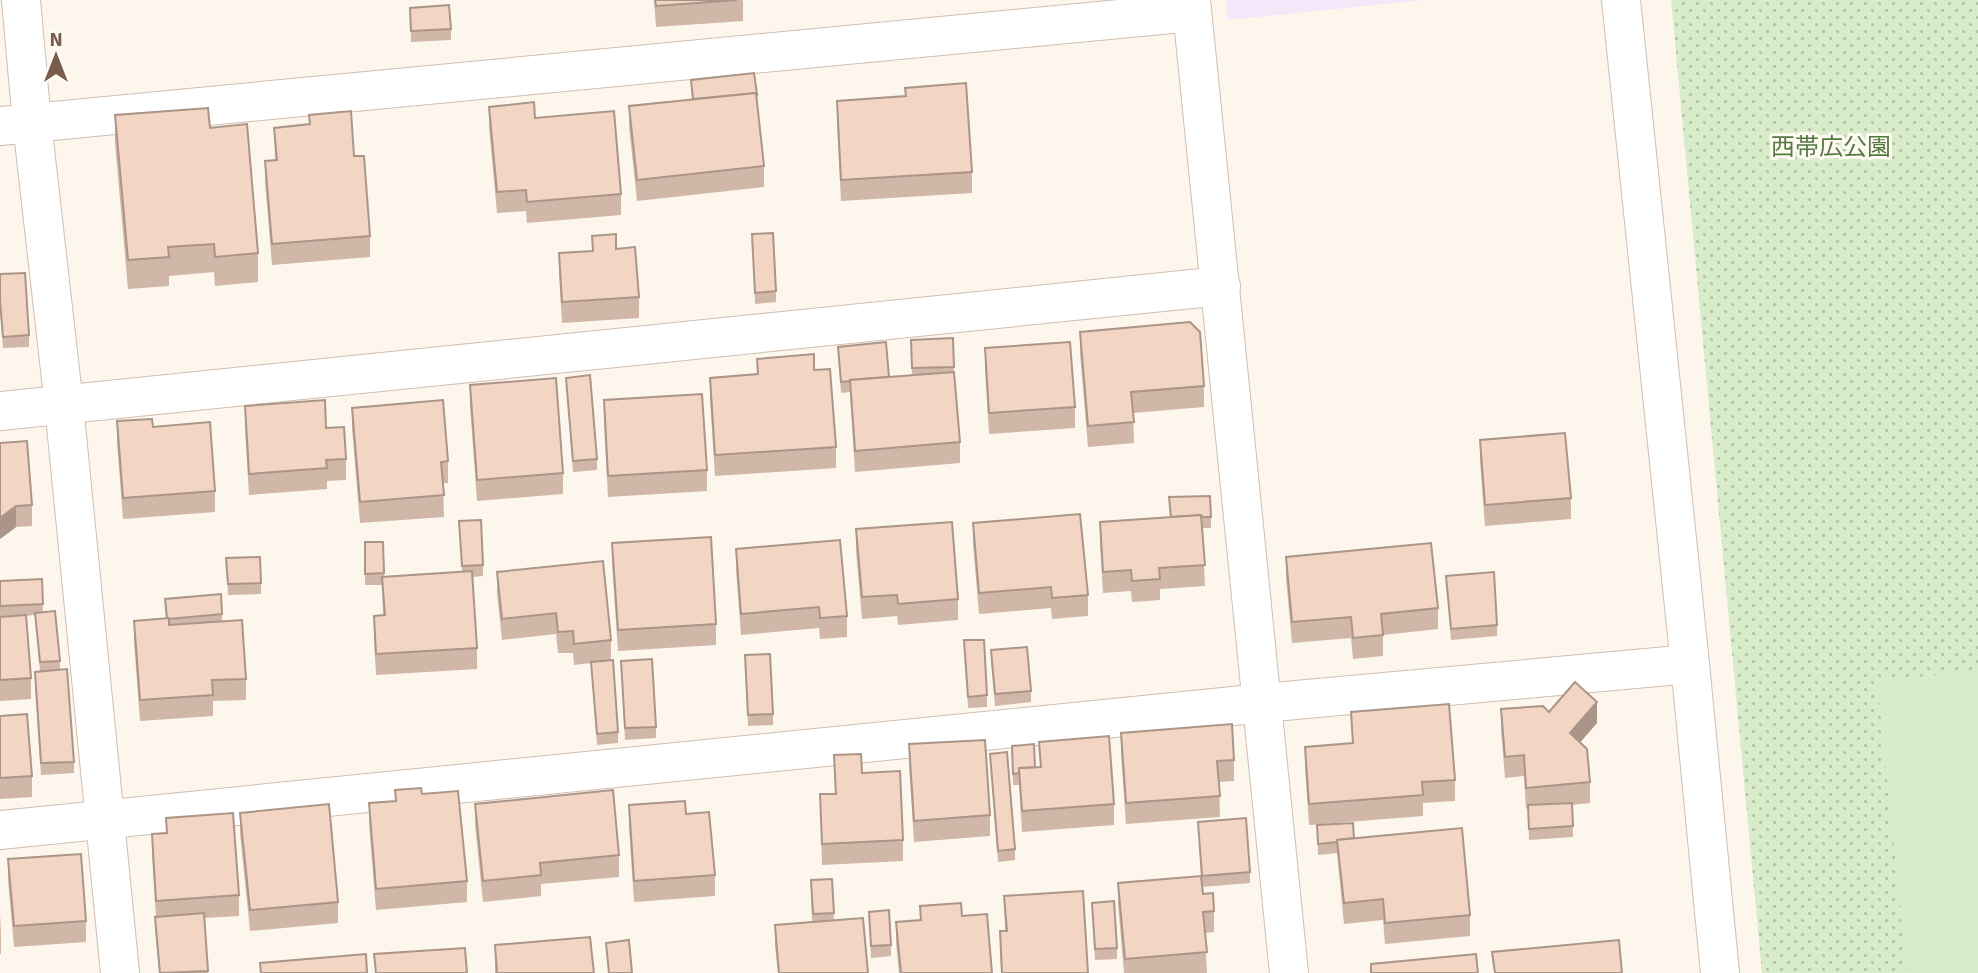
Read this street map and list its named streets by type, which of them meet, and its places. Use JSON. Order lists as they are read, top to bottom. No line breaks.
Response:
{"parks":["西帯広公園"],"north":"top"}
